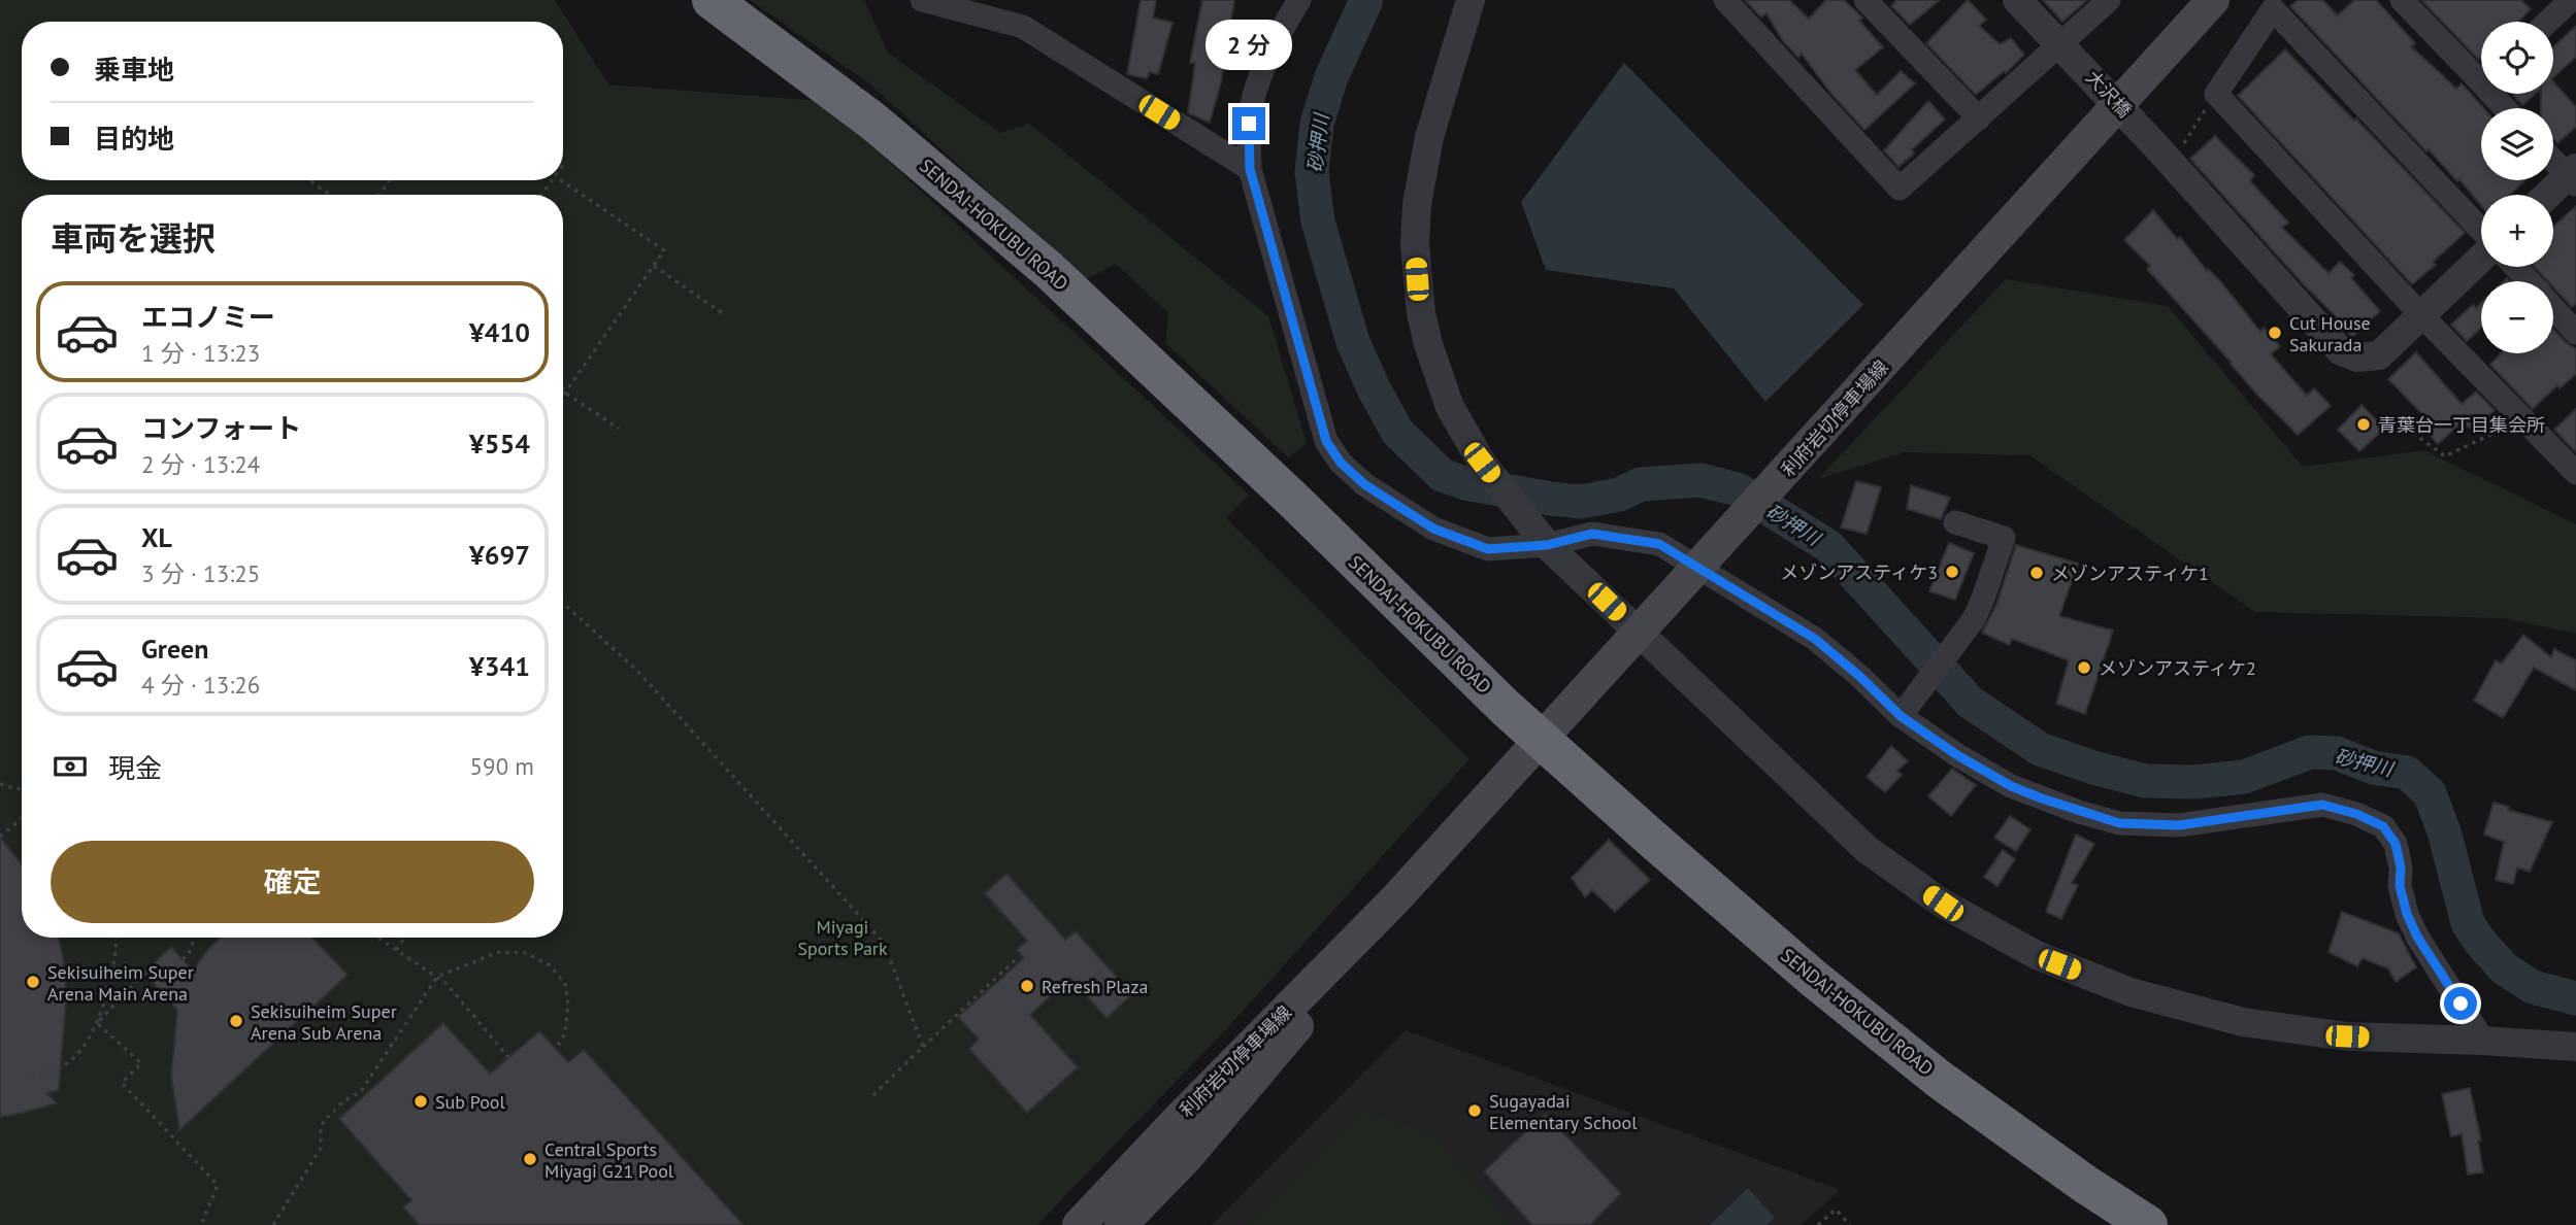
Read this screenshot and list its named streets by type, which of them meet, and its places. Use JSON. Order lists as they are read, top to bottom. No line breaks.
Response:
{"streets":{"highway":["SENDAI-HOKUBU ROAD"],"main road":["利府岩切停車場線"],"street":["大沢橋"]},"water":["砂押川"],"parks":["Miyagi Sports Park"],"places":["Cut House Sakurada","青葉台一丁目集会所","メゾンアスティケ3","メゾンアスティケ1","メゾンアスティケ2","Sekisuiheim Super Arena Main Arena","Refresh Plaza","Sekisuiheim Super Arena Sub Arena","Sub Pool","Sugayadai Elementary School","Central Sports Miyagi G21 Pool"],"page":{"bubble":"2 分","map_buttons":["+","−"],"banner":["乗車地","目的地"],"heading":"車両を選択","list":[{"name":"エコノミー","note":"1 分 · 13:23","value":"¥410"},{"name":"コンフォート","note":"2 分 · 13:24","value":"¥554"},{"name":"XL","note":"3 分 · 13:25","value":"¥697"},{"name":"Green","note":"4 分 · 13:26","value":"¥341"}],"pay":["現金","590 m"],"buttons":"確定"}}
